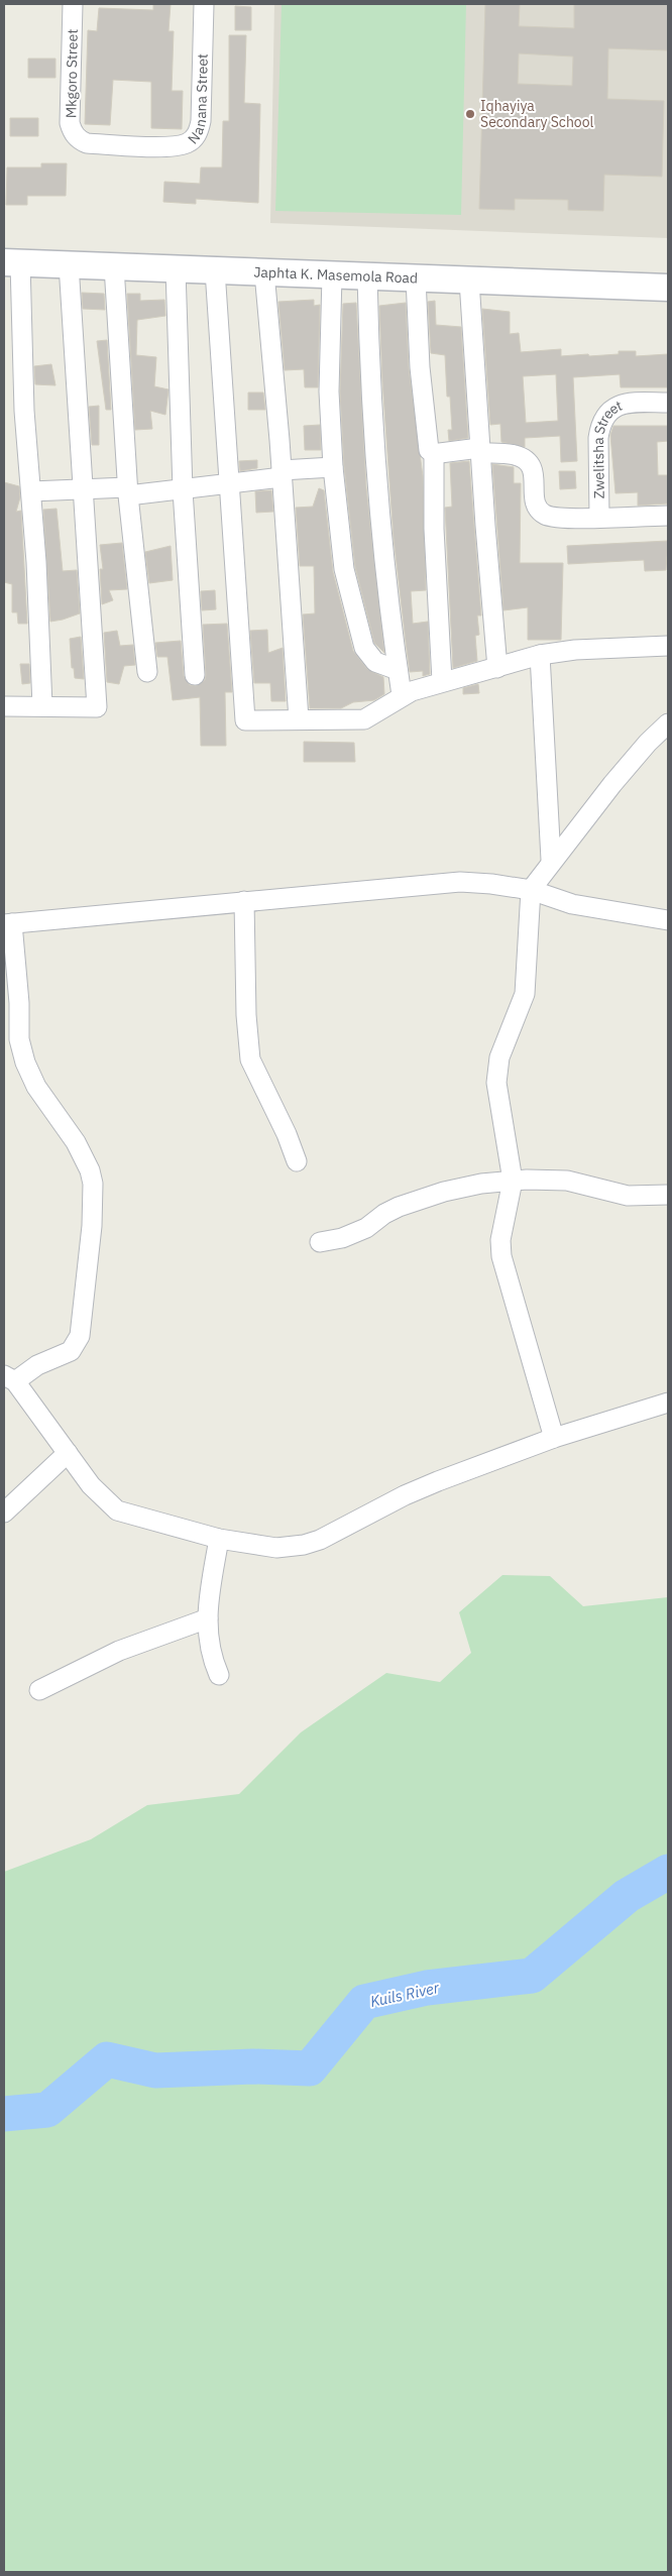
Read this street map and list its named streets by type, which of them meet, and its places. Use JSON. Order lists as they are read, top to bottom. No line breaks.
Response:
{"streets":{"main road":["Japhta K. Masemola Road"],"street":["Mkgoro Street","Nanana Street","Zwelitsha Street"]},"crossings":[["Mkgoro Street","Nanana Street"]],"water":["Kuils River"],"places":["Iqhayiya Secondary School"]}
